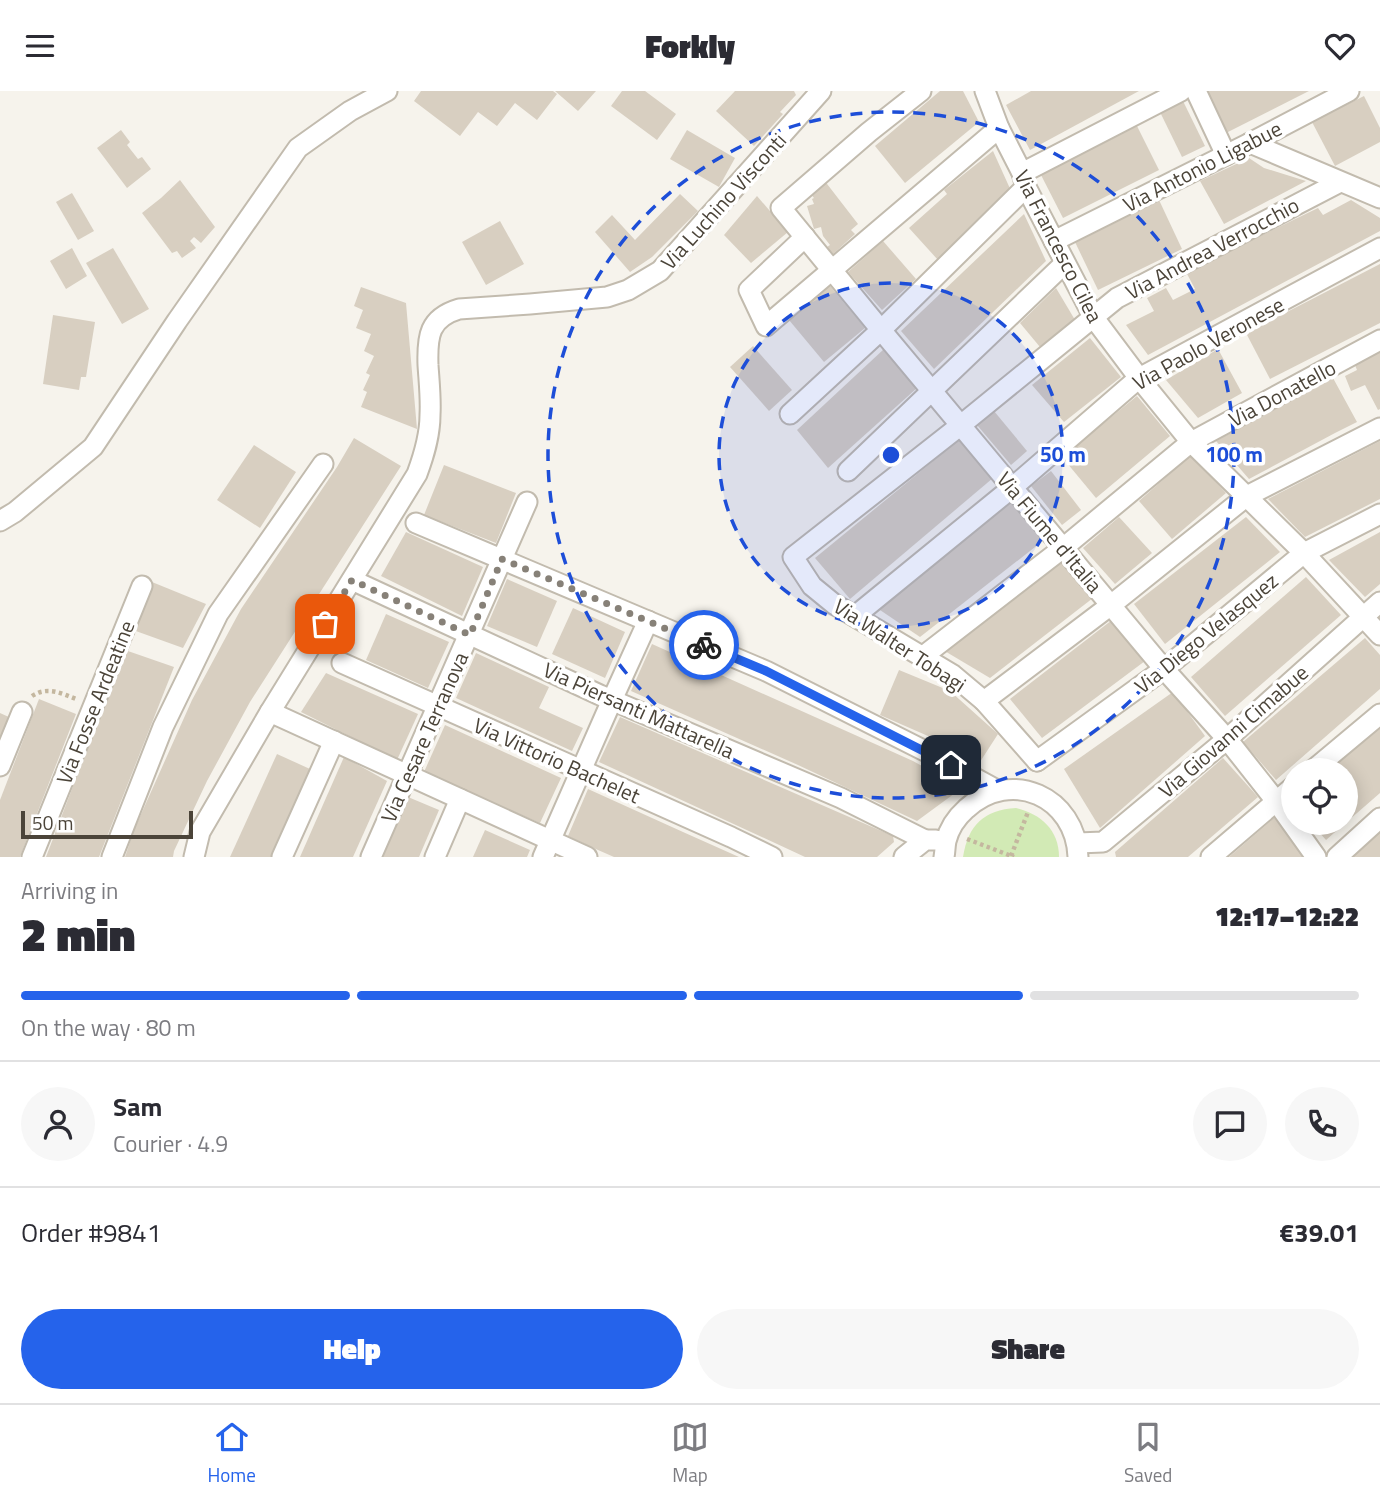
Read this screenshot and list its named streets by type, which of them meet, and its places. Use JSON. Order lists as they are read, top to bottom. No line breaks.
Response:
{"streets":{"street":["Via Antonio Ligabue","Via Luchino Visconti","Via Francesco Cilea","Via Andrea Verrocchio","Via Paolo Veronese","Via Donatello","Via Fiume d'Italia","Via Diego Velasquez","Via Walter Tobagi","Via Fosse Ardeatine","Via Piersanti Mattarella","Via Giovanni Cimabue","Via Cesare Terranova","Via Vittorio Bachelet"]},"crossings":[["Via Antonio Ligabue","Via Francesco Cilea"],["Via Luchino Visconti","Via Piersanti Mattarella"],["Via Francesco Cilea","Via Andrea Verrocchio"],["Via Francesco Cilea","Via Paolo Veronese"],["Via Francesco Cilea","Via Donatello"],["Via Francesco Cilea","Via Diego Velasquez"],["Via Francesco Cilea","Via Giovanni Cimabue"],["Via Andrea Verrocchio","Via Fiume d'Italia"],["Via Andrea Verrocchio","Via Walter Tobagi"],["Via Paolo Veronese","Via Fiume d'Italia"],["Via Paolo Veronese","Via Walter Tobagi"],["Via Donatello","Via Fiume d'Italia"],["Via Donatello","Via Walter Tobagi"],["Via Fiume d'Italia","Via Diego Velasquez"],["Via Fiume d'Italia","Via Giovanni Cimabue"],["Via Diego Velasquez","Via Walter Tobagi"],["Via Piersanti Mattarella","Via Cesare Terranova"],["Via Cesare Terranova","Via Vittorio Bachelet"]],"scale_bar":"50 m","page":{"header":"Forkly","scale":"50 m","heading":["2 min","Arriving in","12:17–12:22"],"panel":["Sam","Courier · 4.9","Order #9841","€39.01"],"bar":"On the way · 80 m","buttons":["Help","Share"],"tabs":["Home","Map","Saved"]},"rings":["50 m","100 m"]}
